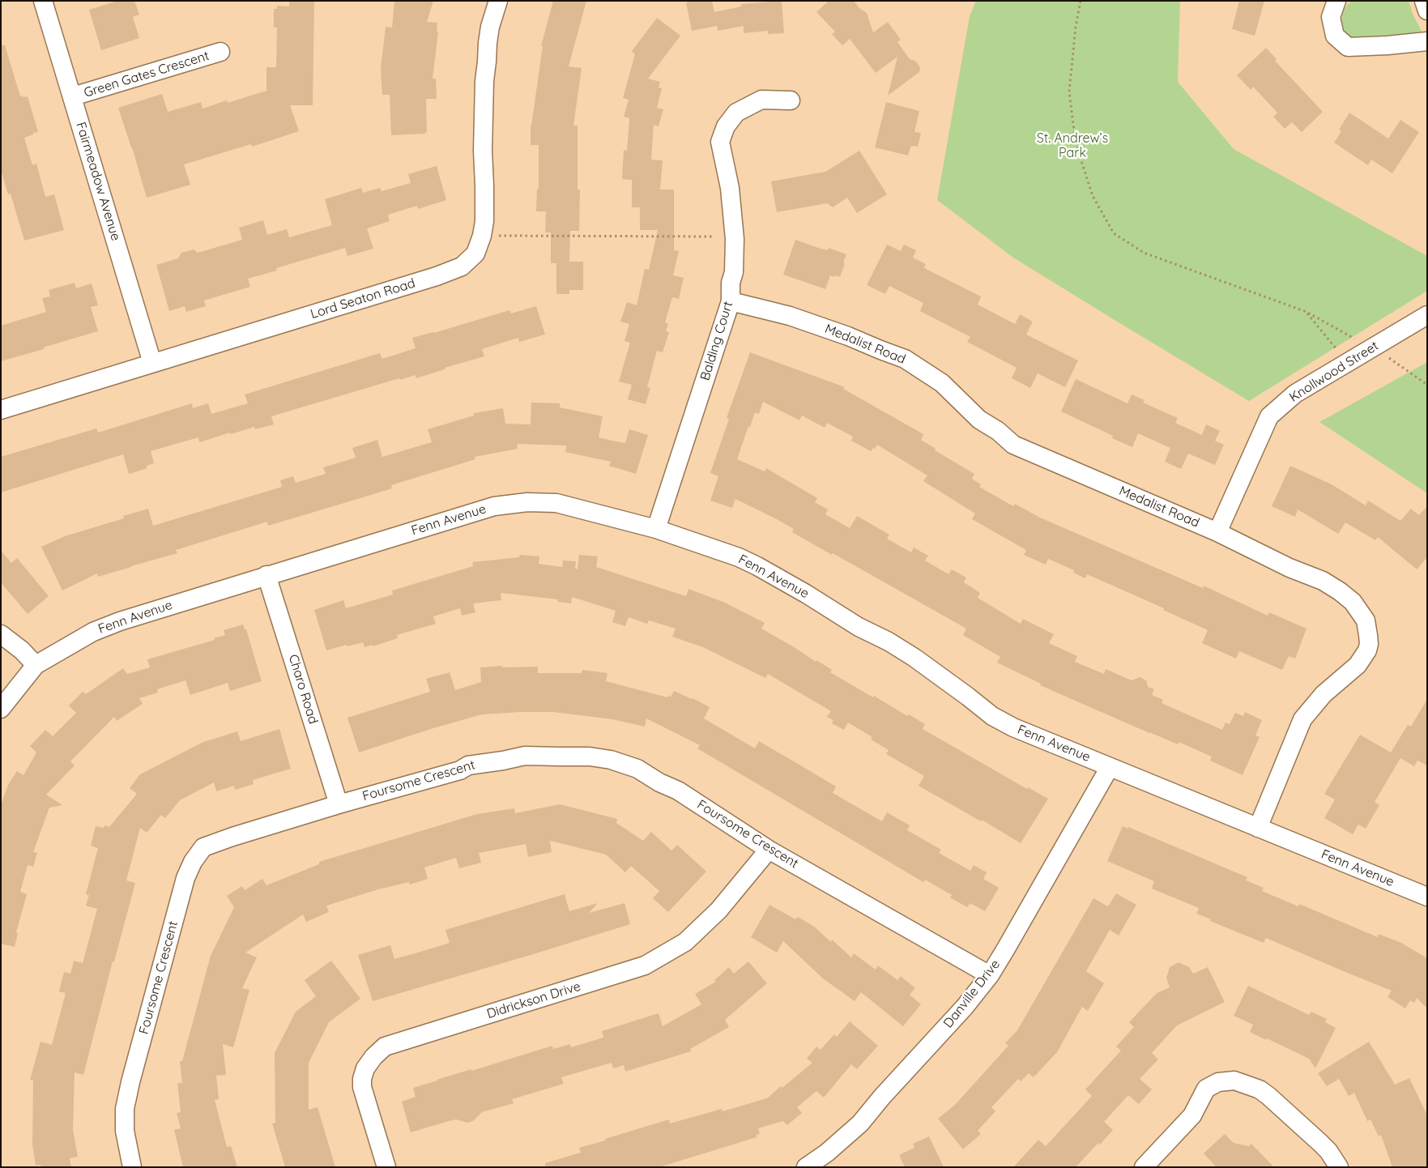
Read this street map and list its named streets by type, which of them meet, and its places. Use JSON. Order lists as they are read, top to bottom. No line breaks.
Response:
{"streets":{"street":["Green Gates Crescent","Fairmeadow Avenue","Lord Seaton Road","Balding Court","Medalist Road","Knollwood Street","Fenn Avenue","Charo Road","Foursome Crescent","Danville Drive","Didrickson Drive"]},"crossings":[["Green Gates Crescent","Fairmeadow Avenue"],["Fairmeadow Avenue","Lord Seaton Road"],["Balding Court","Medalist Road"],["Balding Court","Fenn Avenue"],["Medalist Road","Knollwood Street"],["Medalist Road","Fenn Avenue"],["Fenn Avenue","Charo Road"],["Fenn Avenue","Danville Drive"],["Charo Road","Foursome Crescent"],["Foursome Crescent","Danville Drive"],["Foursome Crescent","Didrickson Drive"]],"parks":["St. Andrew’s Park"]}
